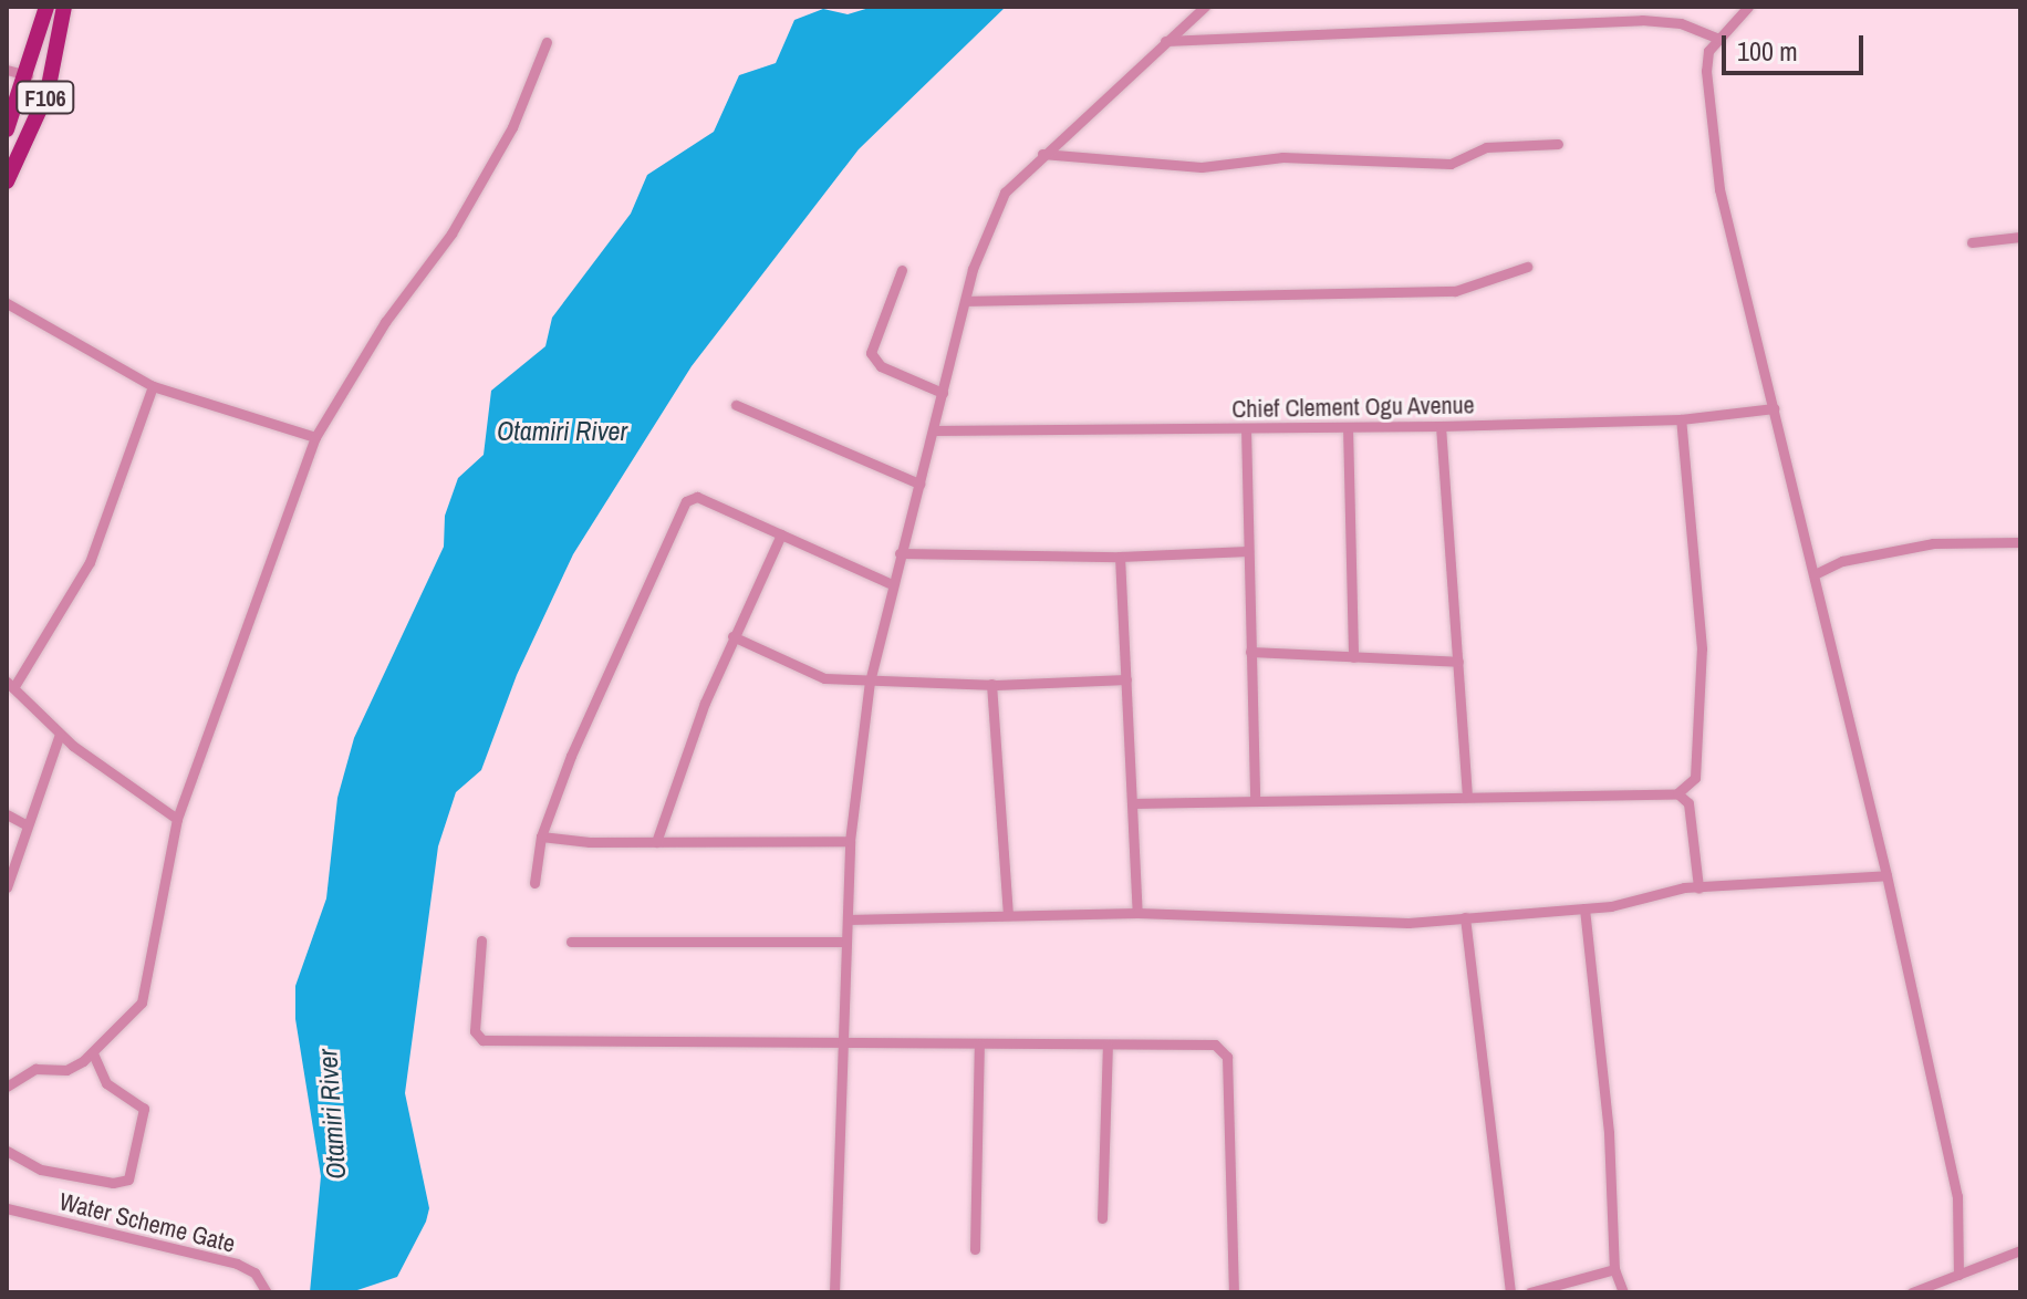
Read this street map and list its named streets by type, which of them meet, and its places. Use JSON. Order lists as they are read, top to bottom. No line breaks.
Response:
{"streets":{"main road":["F106"],"street":["Chief Clement Ogu Avenue","Water Scheme Gate"]},"water":["Otamiri River"],"scale_bar":"100 m"}
